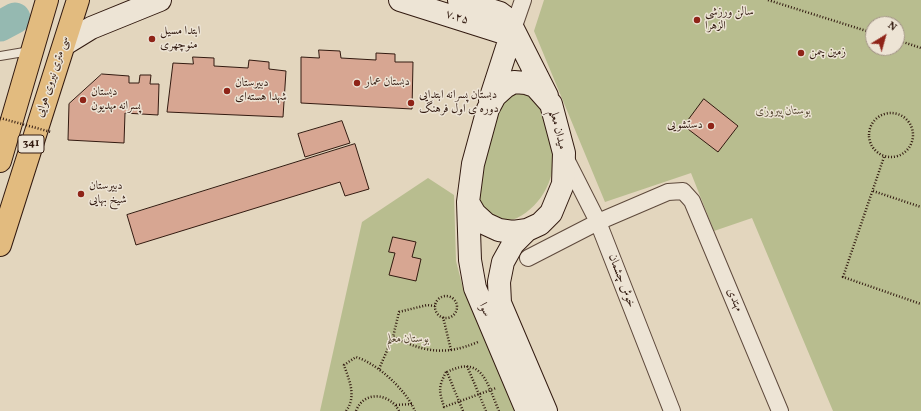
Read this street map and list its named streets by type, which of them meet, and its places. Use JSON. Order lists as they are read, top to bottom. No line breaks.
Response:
{"streets":{"main road":["۷.۲۵","سی متری نیروی هوایی","میدان معلم","341","سوا"],"street":["خوش چشمان","مهتدی"]},"crossings":[["میدان معلم","خوش چشمان"],["میدان معلم","سوا"],["خوش چشمان","مهتدی"],["خوش چشمان","سوا"]],"parks":["بوستان پیروزی","بوستان معلم"],"places":["سالن ورزشی الزهرا","ابتدا مسیل منوچهری","زمین چمن","دبستان عمار","دبیرستان شهدا هسته‌ای","دبستان پسرانه مهدیون","دبستان پسرانه ابتدایی دوره ی اول فرهنگ","دستشویی","دبیرستان شیخ بهایی"],"north":"top right"}
